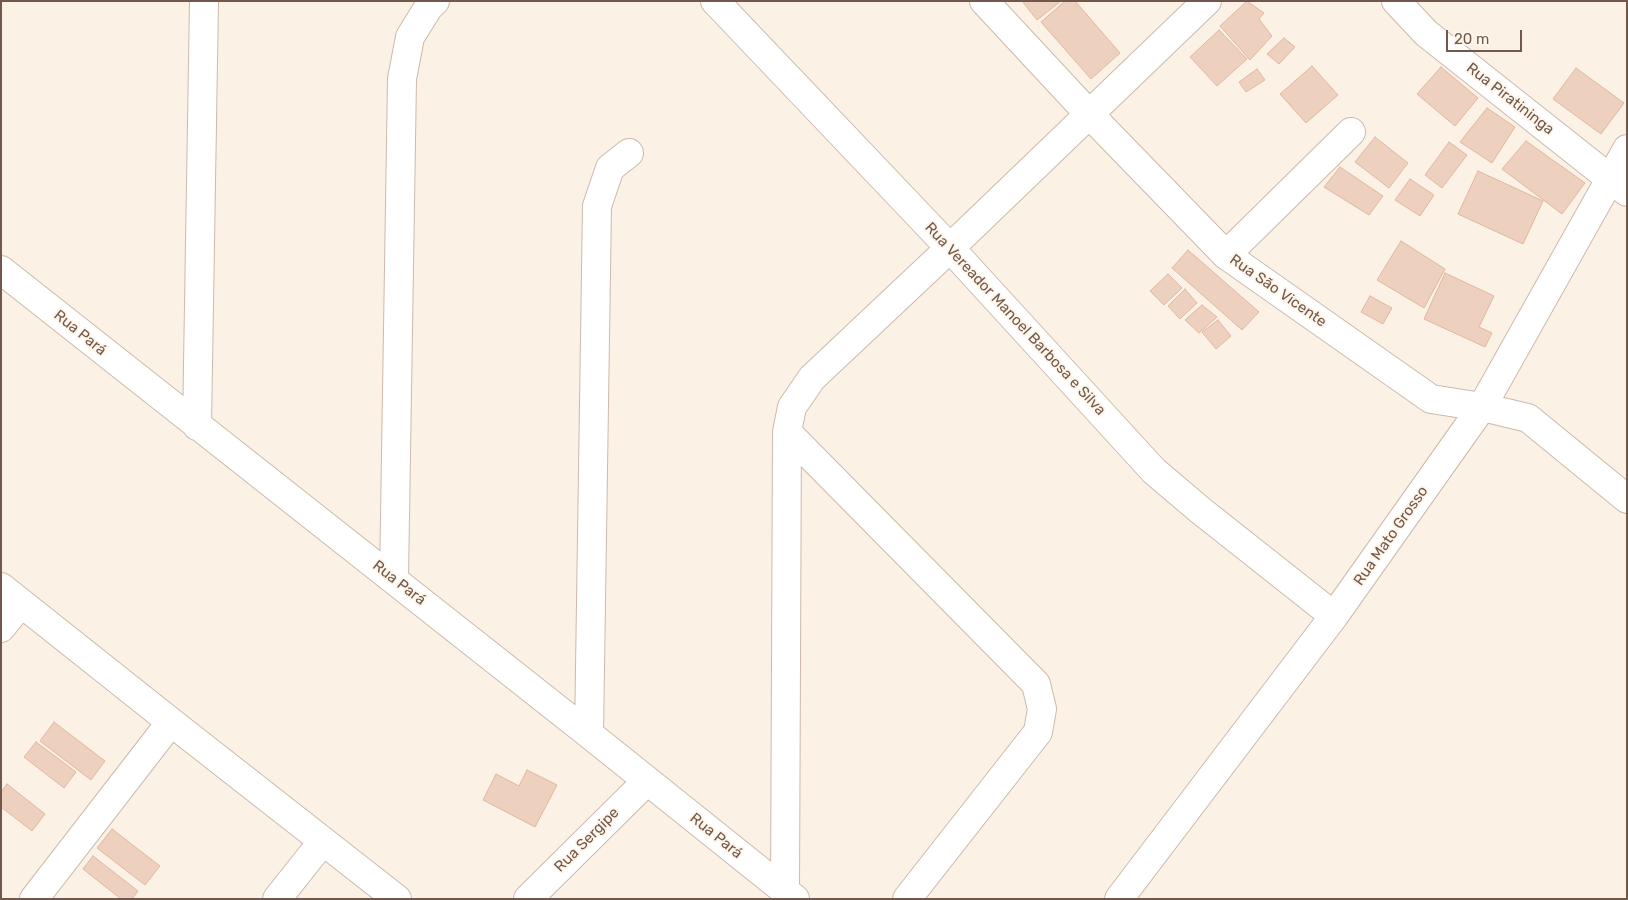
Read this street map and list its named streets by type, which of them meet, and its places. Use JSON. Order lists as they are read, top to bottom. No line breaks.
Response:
{"streets":{"street":["Rua Piratininga","Rua São Vicente","Rua Vereador Manoel Barbosa e Silva","Rua Pará","Rua Mato Grosso","Rua Sergipe"]},"crossings":[["Rua Piratininga","Rua Mato Grosso"],["Rua São Vicente","Rua Mato Grosso"],["Rua Vereador Manoel Barbosa e Silva","Rua Mato Grosso"],["Rua Pará","Rua Sergipe"]],"scale_bar":"20 m"}
